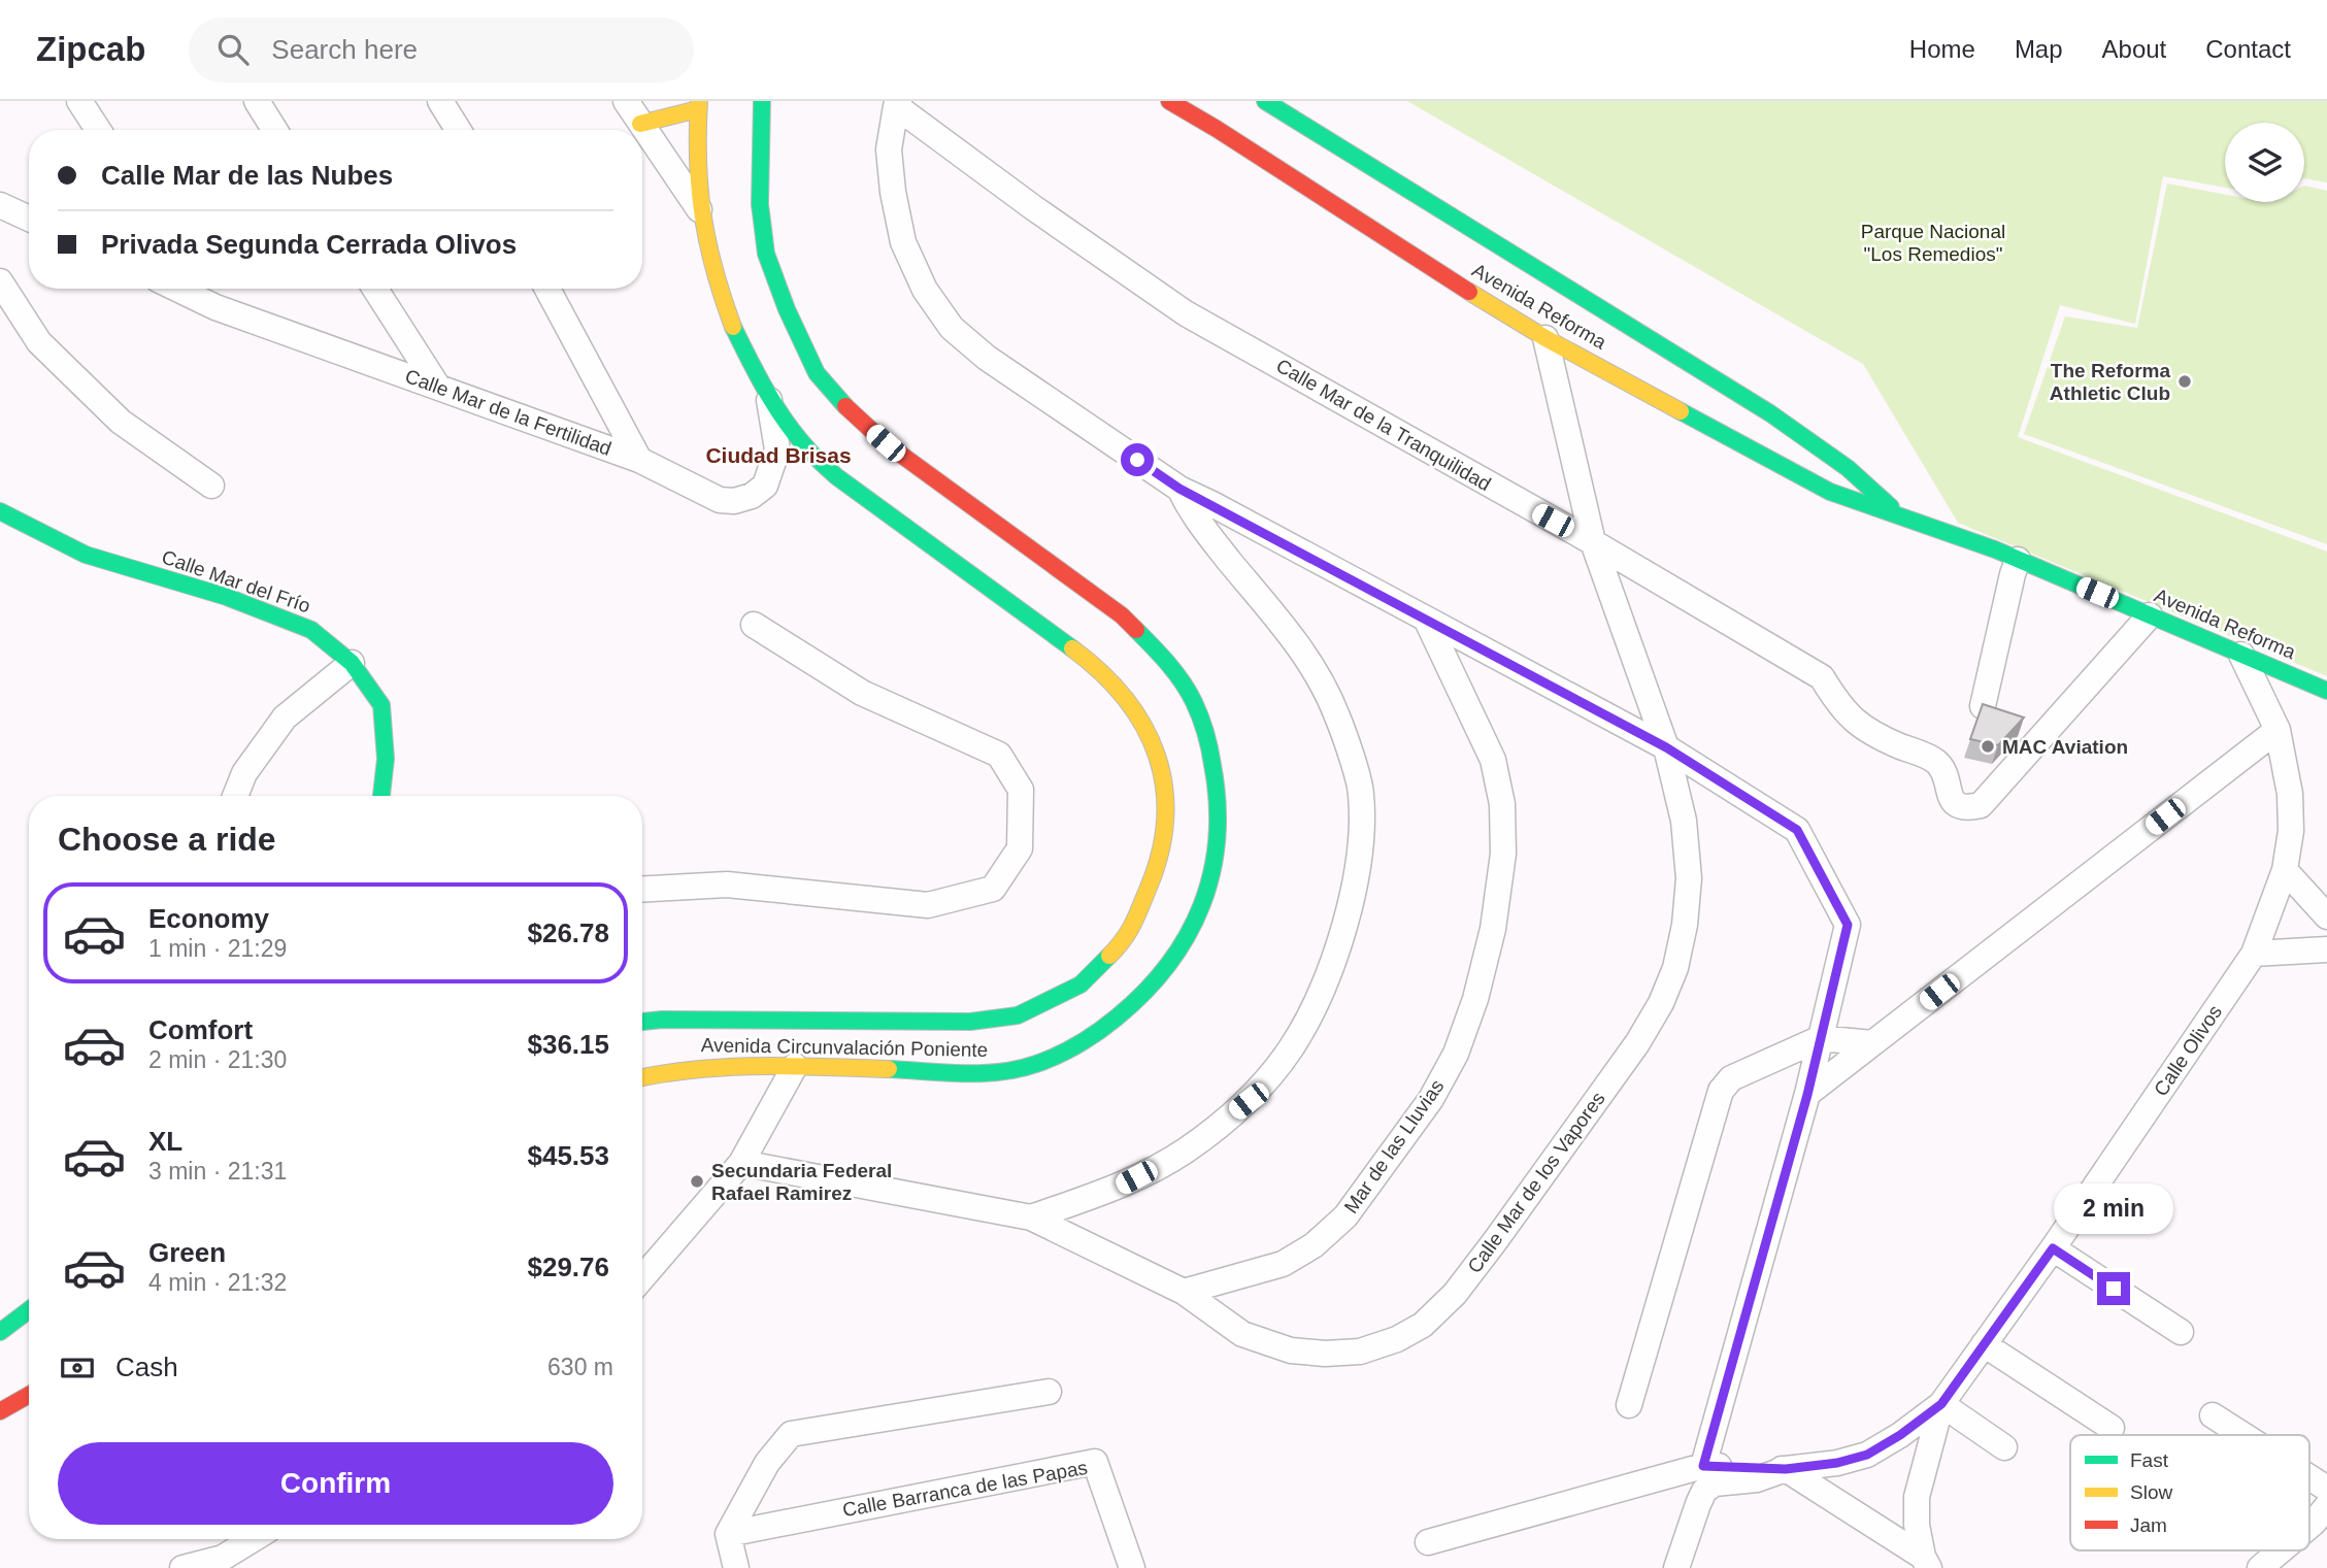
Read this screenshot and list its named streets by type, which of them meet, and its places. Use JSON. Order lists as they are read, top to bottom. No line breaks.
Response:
{"streets":{"main road":["Avenida Reforma","Calle Mar del Frío","Avenida Circunvalación Poniente"],"street":["Calle Mar de la Fertilidad","Calle Mar de la Tranquilidad","Calle Olivos","Mar de las Lluvias","Calle Mar de los Vapores","Calle Barranca de las Papas"]},"crossings":[["Avenida Reforma","Calle Mar de la Tranquilidad"],["Avenida Reforma","Calle Olivos"],["Avenida Reforma","Calle Mar de los Vapores"],["Calle Mar de la Fertilidad","Avenida Circunvalación Poniente"],["Calle Mar de la Tranquilidad","Calle Mar de los Vapores"],["Mar de las Lluvias","Calle Mar de los Vapores"]],"districts":["Ciudad Brisas"],"parks":["Parque Nacional \"Los Remedios\""],"places":["The Reforma Athletic Club","MAC Aviation","Secundaria Federal Rafael Ramirez"],"legend":["Fast","Slow","Jam"],"page":{"header":"Zipcab","search":"Search here","nav":["Home","Map","About","Contact"],"banner":["Calle Mar de las Nubes","Privada Segunda Cerrada Olivos"],"heading":"Choose a ride","list":[{"name":"Economy","note":"1 min · 21:29","value":"$26.78"},{"name":"Comfort","note":"2 min · 21:30","value":"$36.15"},{"name":"XL","note":"3 min · 21:31","value":"$45.53"},{"name":"Green","note":"4 min · 21:32","value":"$29.76"}],"bubble":"2 min","pay":["Cash","630 m"],"buttons":"Confirm"}}
